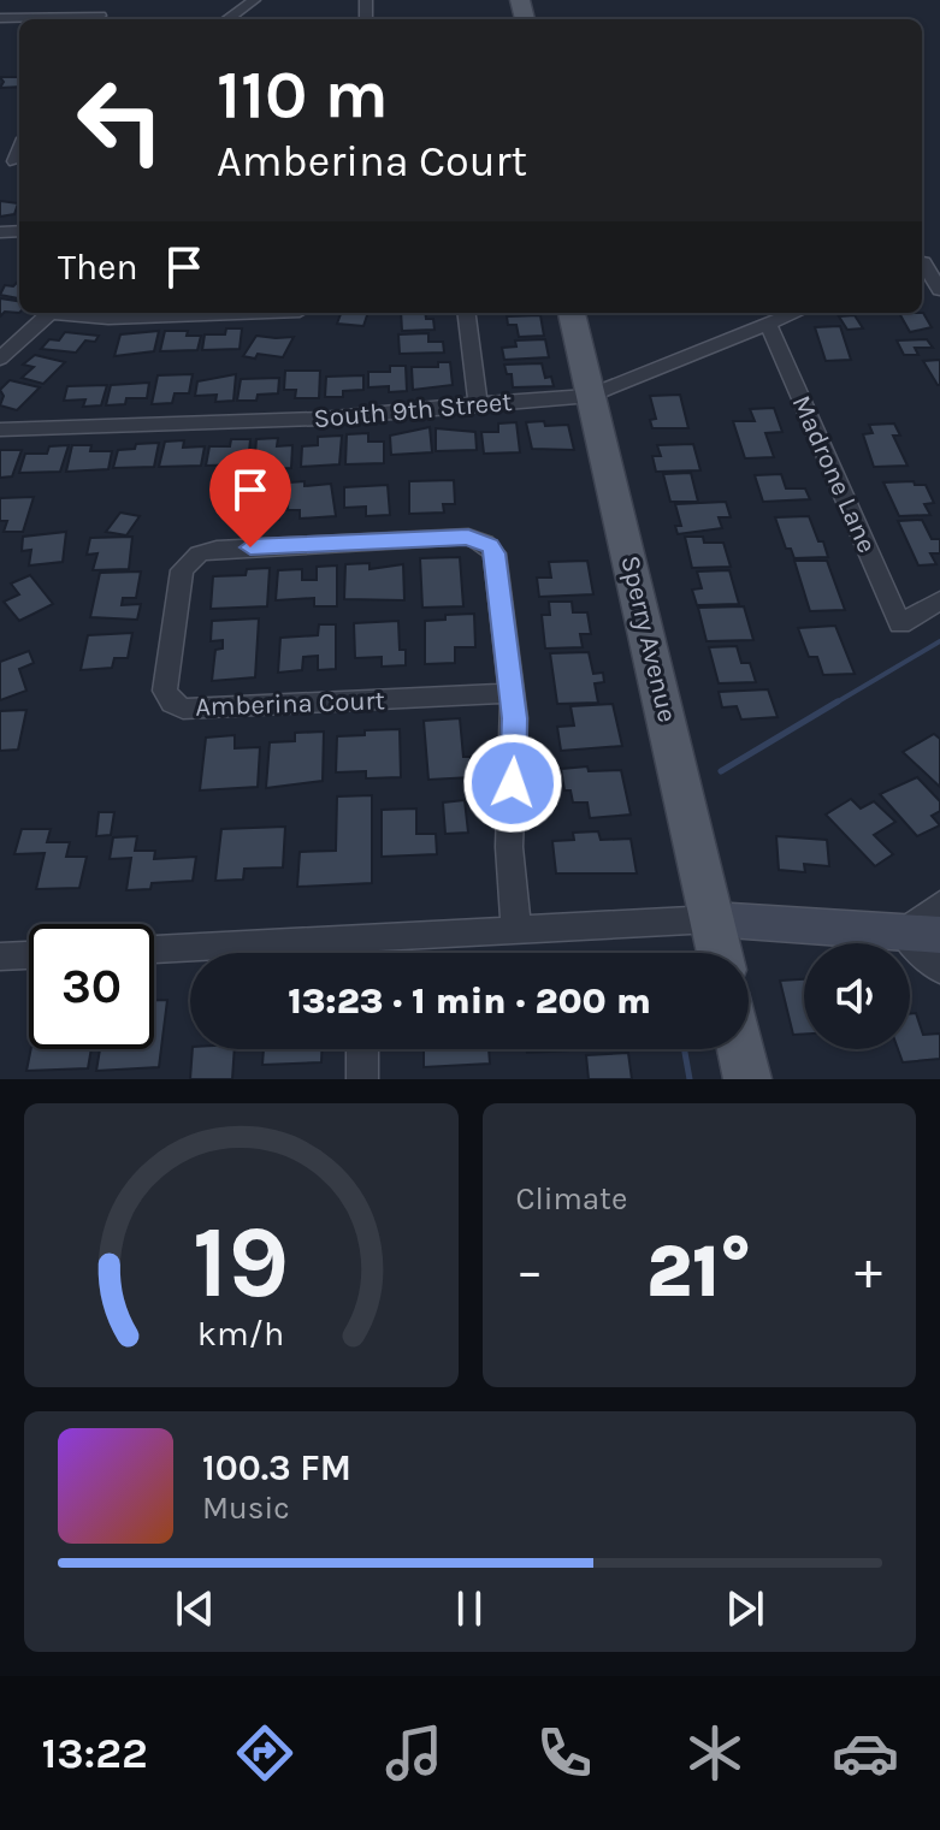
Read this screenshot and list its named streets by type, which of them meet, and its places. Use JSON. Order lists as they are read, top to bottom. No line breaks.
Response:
{"streets":{"main road":["Sperry Avenue"],"street":["South 9th Street","Madrone Lane","Amberina Court"]},"crossings":[["South 9th Street","Madrone Lane"],["South 9th Street","Sperry Avenue"]],"page":{"turn":["110 m","Amberina Court"],"then":"Then","limit":"30","trip":"13:23 · 1 min · 200 m","tile":"Climate","heat":["−","21°","+"],"song":["100.3 FM","Music"],"tabs":"13:22","gauge":["19","km/h"]}}
